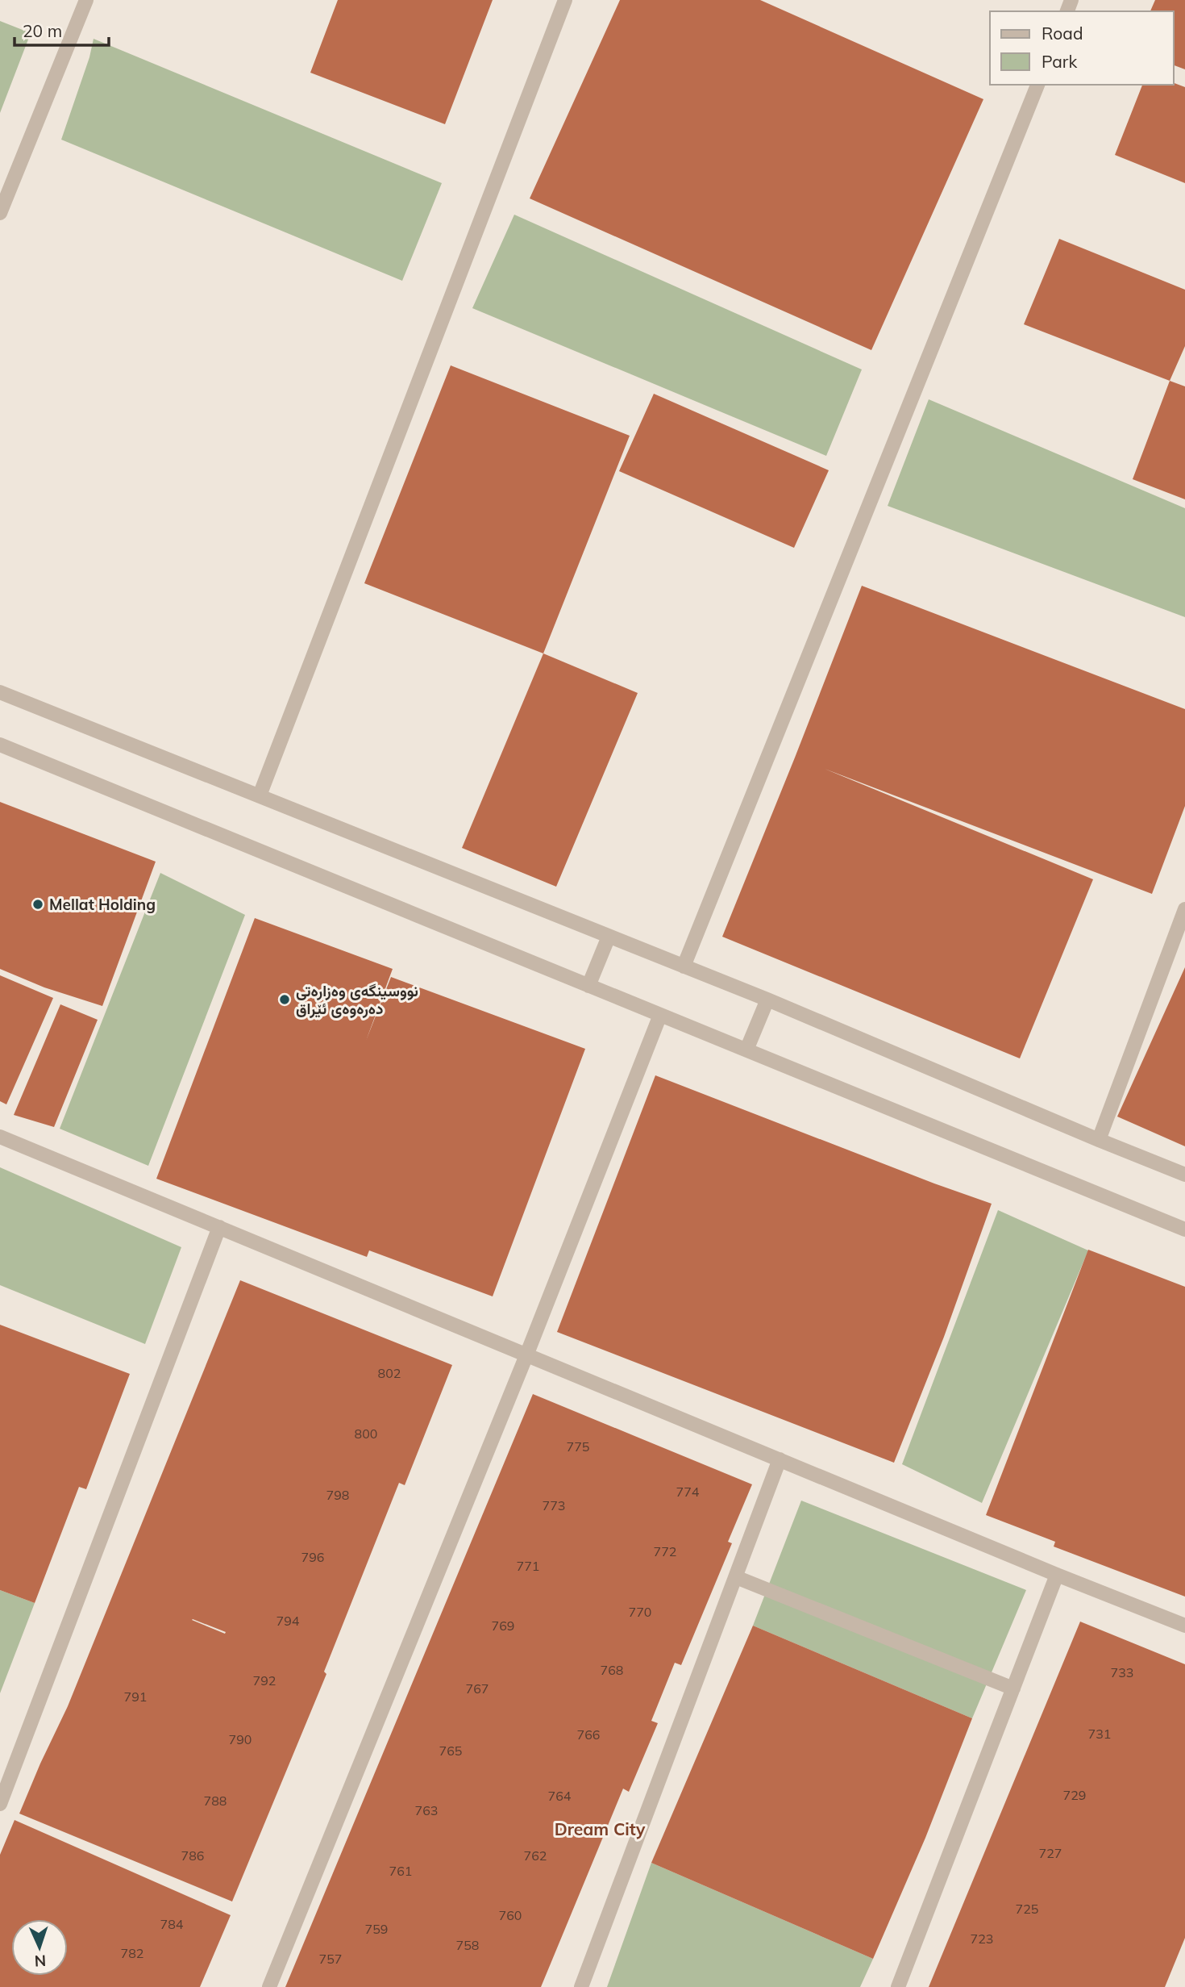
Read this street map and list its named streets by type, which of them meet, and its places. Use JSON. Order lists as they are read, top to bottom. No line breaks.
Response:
{"districts":["Dream City"],"places":["Mellat Holding","نووسینگەی وەزارەتی دەرەوەی ئێراق"],"house_numbers":["802","800","775","774","798","773","772","796","771","770","794","769","768","733","792","767","791","731","766","790","765","729","764","788","763","727","786","762","761","725","760","784","759","723","758","782","757"],"legend":["Road","Park"],"scale_bar":"20 m","north":"bottom"}
